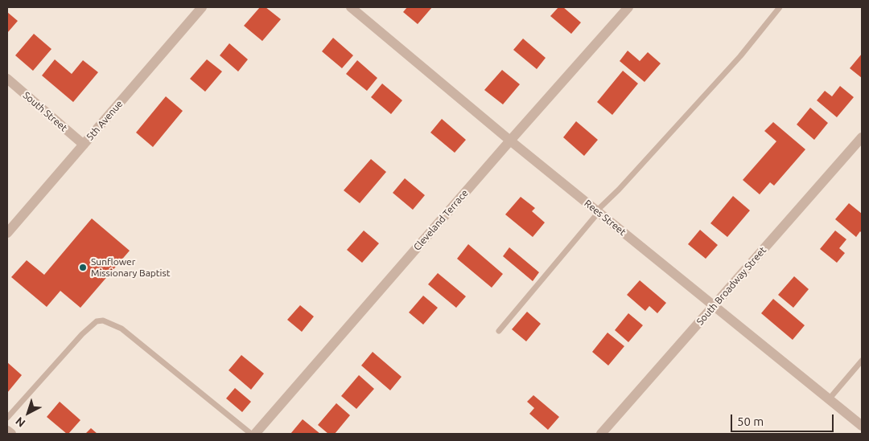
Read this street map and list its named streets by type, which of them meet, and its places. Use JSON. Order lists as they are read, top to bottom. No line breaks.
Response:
{"streets":{"street":["South Street","5th Avenue","Rees Street","Cleveland Terrace","South Broadway Street"]},"crossings":[["South Street","5th Avenue"],["Rees Street","Cleveland Terrace"],["Rees Street","South Broadway Street"]],"places":["Sunflower Missionary Baptist"],"scale_bar":"50 m","north":"bottom left"}
